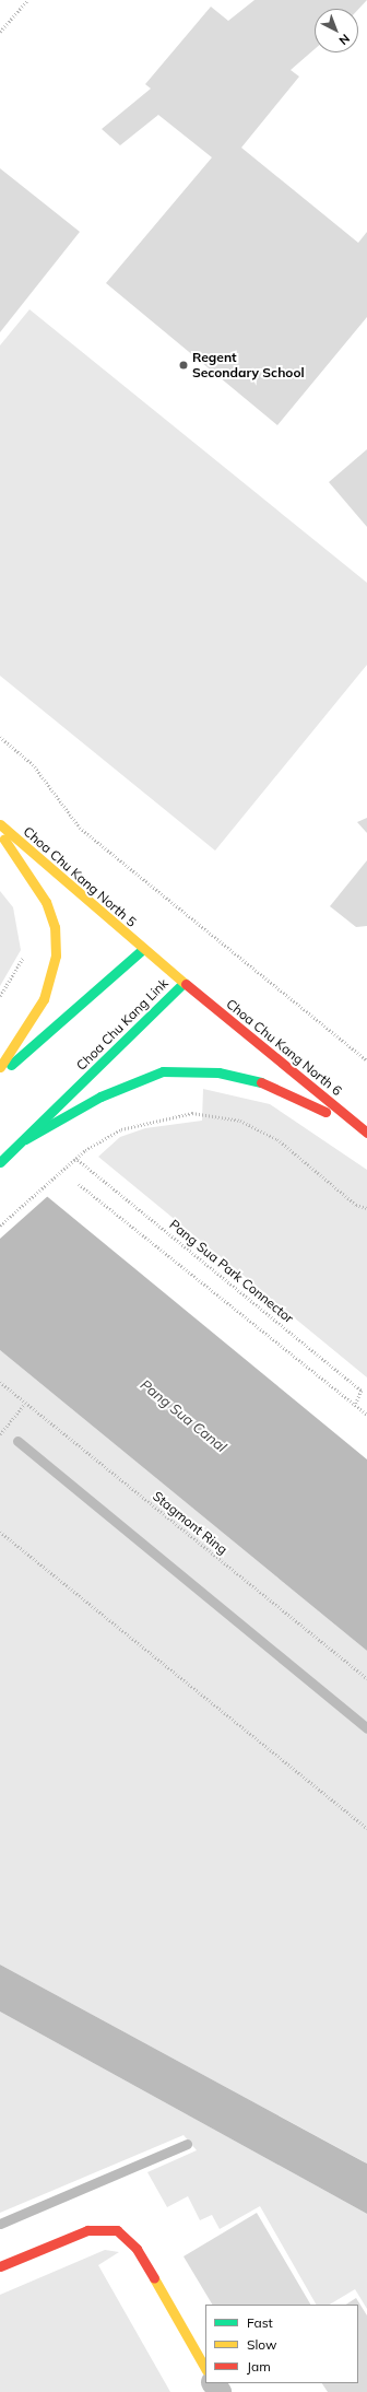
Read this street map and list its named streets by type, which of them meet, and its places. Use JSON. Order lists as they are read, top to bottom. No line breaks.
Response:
{"streets":{"street":["Choa Chu Kang North 5","Choa Chu Kang Link","Choa Chu Kang North 6"],"path":["Pang Sua Park Connector","Stagmont Ring"]},"crossings":[["Choa Chu Kang North 5","Choa Chu Kang Link"],["Choa Chu Kang Link","Choa Chu Kang North 6"]],"water":["Pang Sua Canal"],"places":["Regent Secondary School"],"legend":["Fast","Slow","Jam"],"north":"bottom right"}
